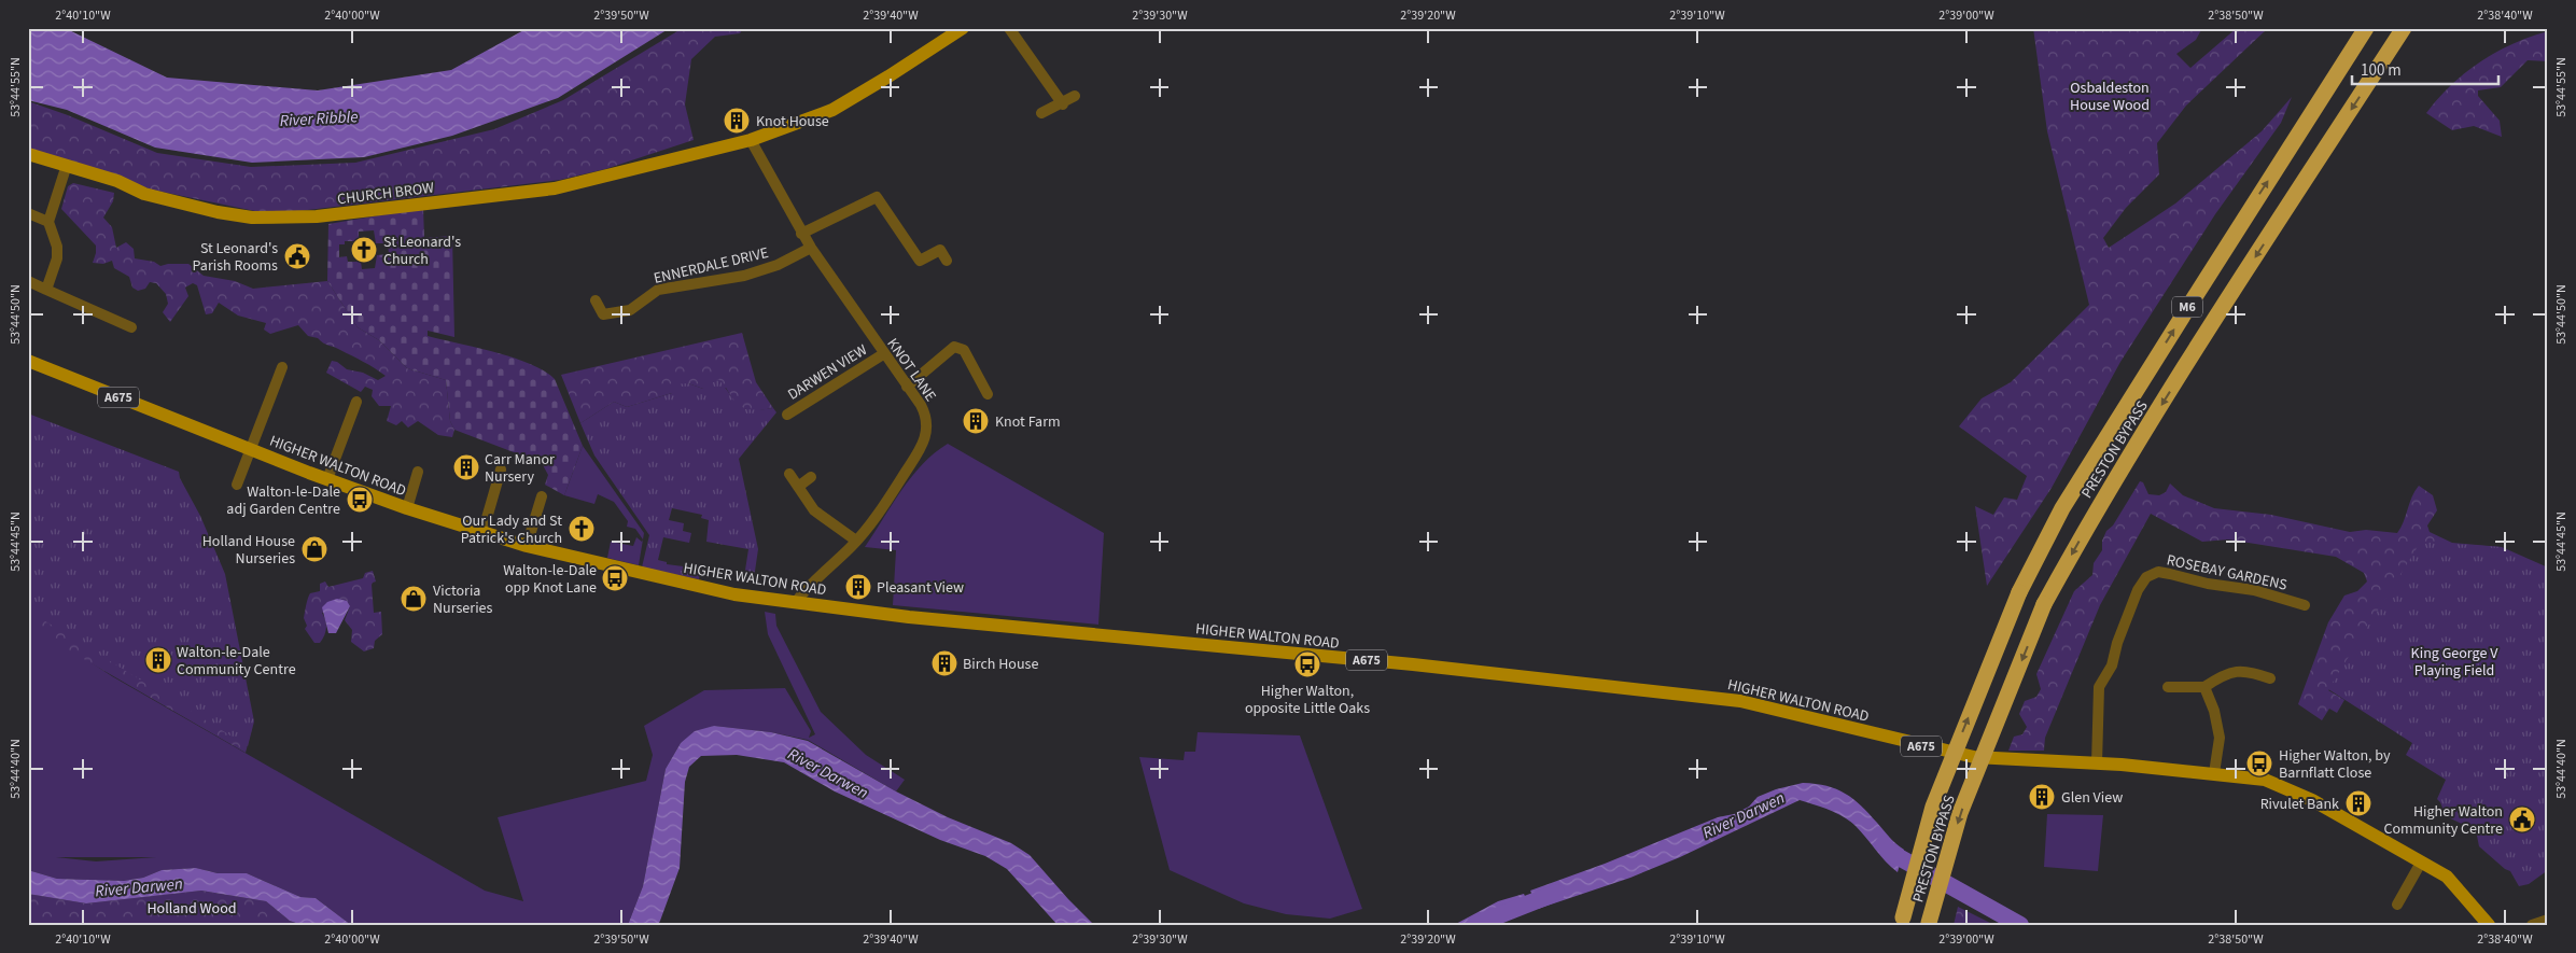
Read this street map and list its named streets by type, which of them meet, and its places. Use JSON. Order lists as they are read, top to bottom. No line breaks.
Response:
{"streets":{"highway":["M6","PRESTON BYPASS"],"main road":["CHURCH BROW","A675","HIGHER WALTON ROAD"],"street":["ENNERDALE DRIVE","KNOT LANE","DARWEN VIEW","ROSEBAY GARDENS"]},"crossings":[["CHURCH BROW","KNOT LANE"],["ENNERDALE DRIVE","KNOT LANE"],["KNOT LANE","DARWEN VIEW"],["KNOT LANE","HIGHER WALTON ROAD"],["HIGHER WALTON ROAD","ROSEBAY GARDENS"]],"water":["River Ribble","River Darwen"],"parks":["Osbaldeston House Wood","King George V Playing Field","Holland Wood"],"places":{"building":["Knot House","Knot Farm","Carr Manor Nursery","Pleasant View","Walton-le-Dale Community Centre","Birch House","Glen View","Rivulet Bank"],"church":["St Leonard's Church","Our Lady and St Patrick's Church"],"public building":["St Leonard's Parish Rooms","Higher Walton Community Centre"],"bus stop":["Walton-le-Dale adj Garden Centre","Walton-le-Dale opp Knot Lane","Higher Walton, opposite Little Oaks","Higher Walton, by Barnflatt Close"],"shop":["Holland House Nurseries","Victoria Nurseries"]},"scale_bar":"100 m","coordinates":["2°40'10\"W","2°40'00\"W","2°39'50\"W","2°39'40\"W","2°39'30\"W","2°39'20\"W","2°39'10\"W","2°39'00\"W","2°38'50\"W","2°38'40\"W","53°44'55\"N","53°44'50\"N","53°44'45\"N","53°44'40\"N"]}
